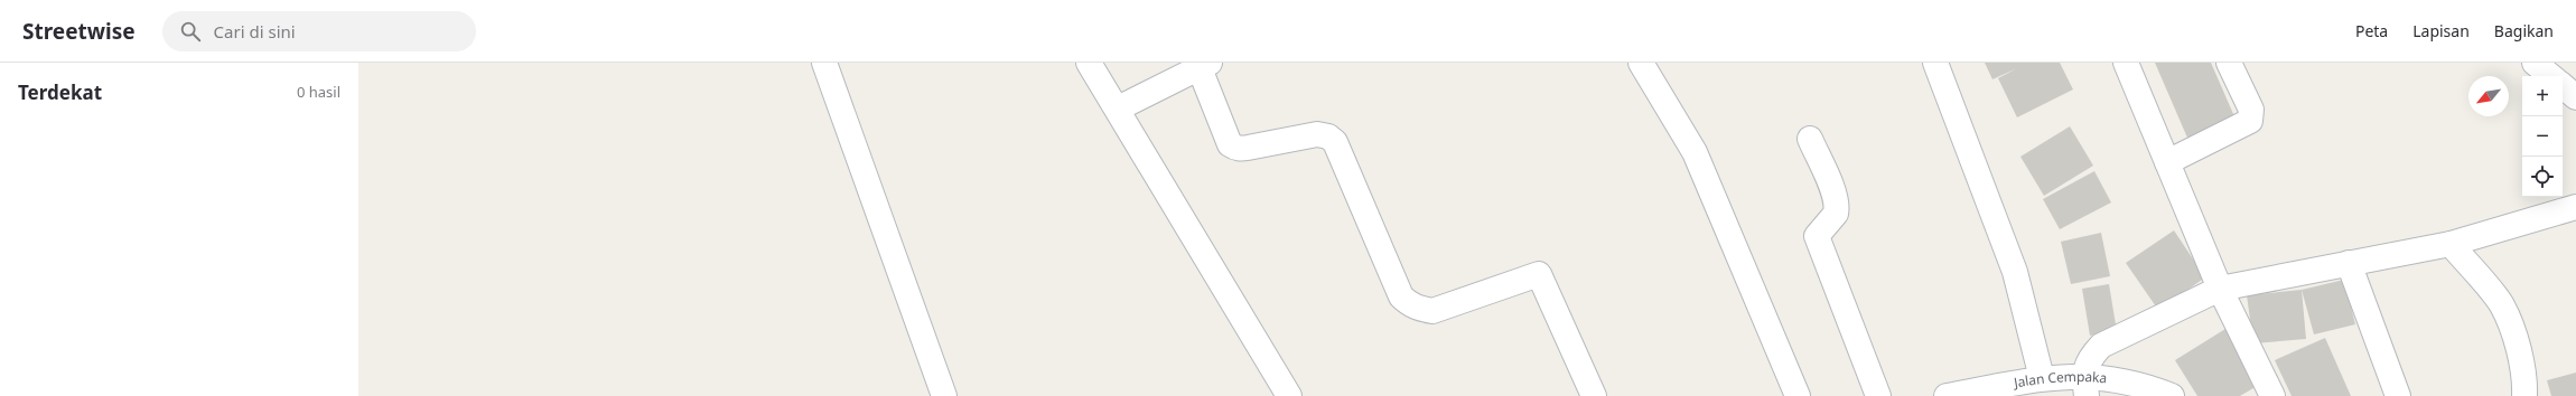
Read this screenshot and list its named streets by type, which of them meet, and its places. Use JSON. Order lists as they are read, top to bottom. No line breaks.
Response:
{"streets":{"street":["Jalan Cempaka"]},"north":"bottom left","page":{"header":"Streetwise","search":"Cari di sini","nav":["Peta","Lapisan","Bagikan"],"heading":["Terdekat","0 hasil"],"map_buttons":["+","−"]}}
